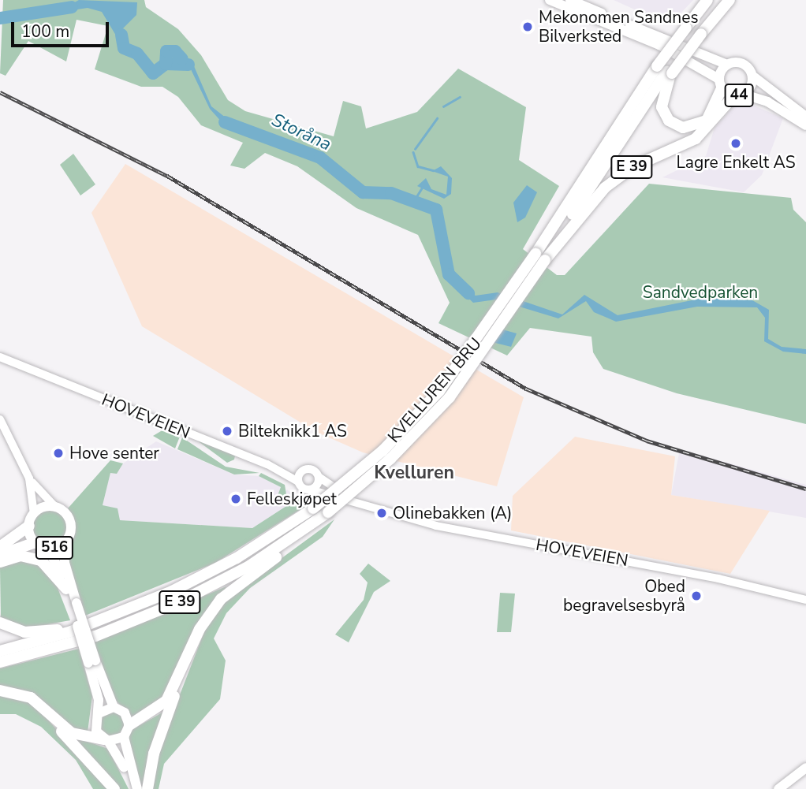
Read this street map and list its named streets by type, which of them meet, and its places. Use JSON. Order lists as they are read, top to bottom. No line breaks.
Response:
{"streets":{"highway":["E 39","KVELLUREN BRU"],"main road":["44","HOVEVEIEN","516"]},"crossings":[["44","E 39"],["E 39","KVELLUREN BRU"],["E 39","516"]],"districts":["Kvelluren"],"water":["Storåna"],"parks":["Sandvedparken"],"places":["Mekonomen Sandnes Bilverksted","Lagre Enkelt AS","Bilteknikk1 AS","Hove senter","Felleskjøpet","Olinebakken (A)","Obed begravelsesbyrå"],"scale_bar":"100 m"}
